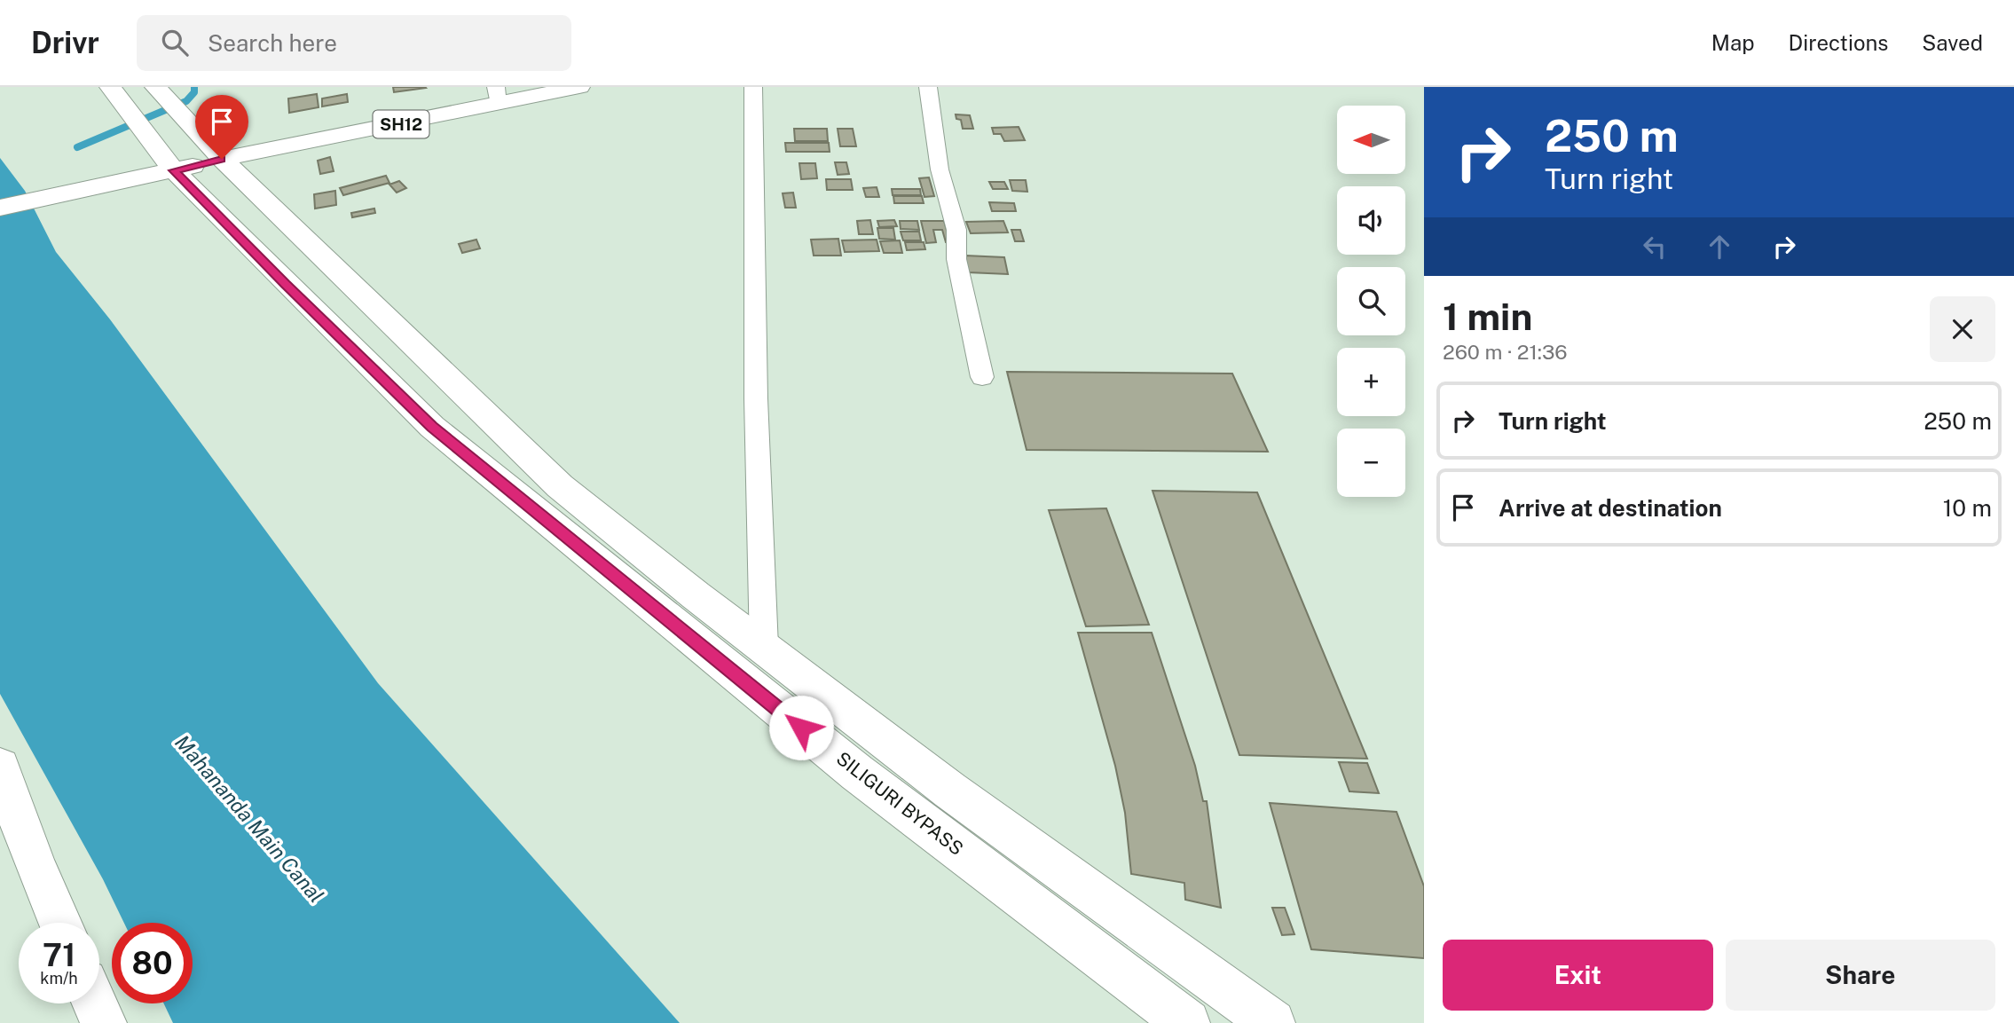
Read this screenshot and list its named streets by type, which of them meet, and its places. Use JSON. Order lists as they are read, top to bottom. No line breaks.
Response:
{"streets":{"main road":["SH12","SILIGURI BYPASS"]},"water":["Mahananda Main Canal"],"north":"left","page":{"header":"Drivr","search":"Search here","nav":["Map","Directions","Saved"],"turn":["250 m","Turn right"],"map_buttons":["+","−"],"heading":["1 min","260 m · 21:36"],"list":[{"name":"Turn right","value":"250 m"},{"name":"Arrive at destination","value":"10 m"}],"speed":"71 km/h","limit":"80","buttons":["Exit","Share"]}}
